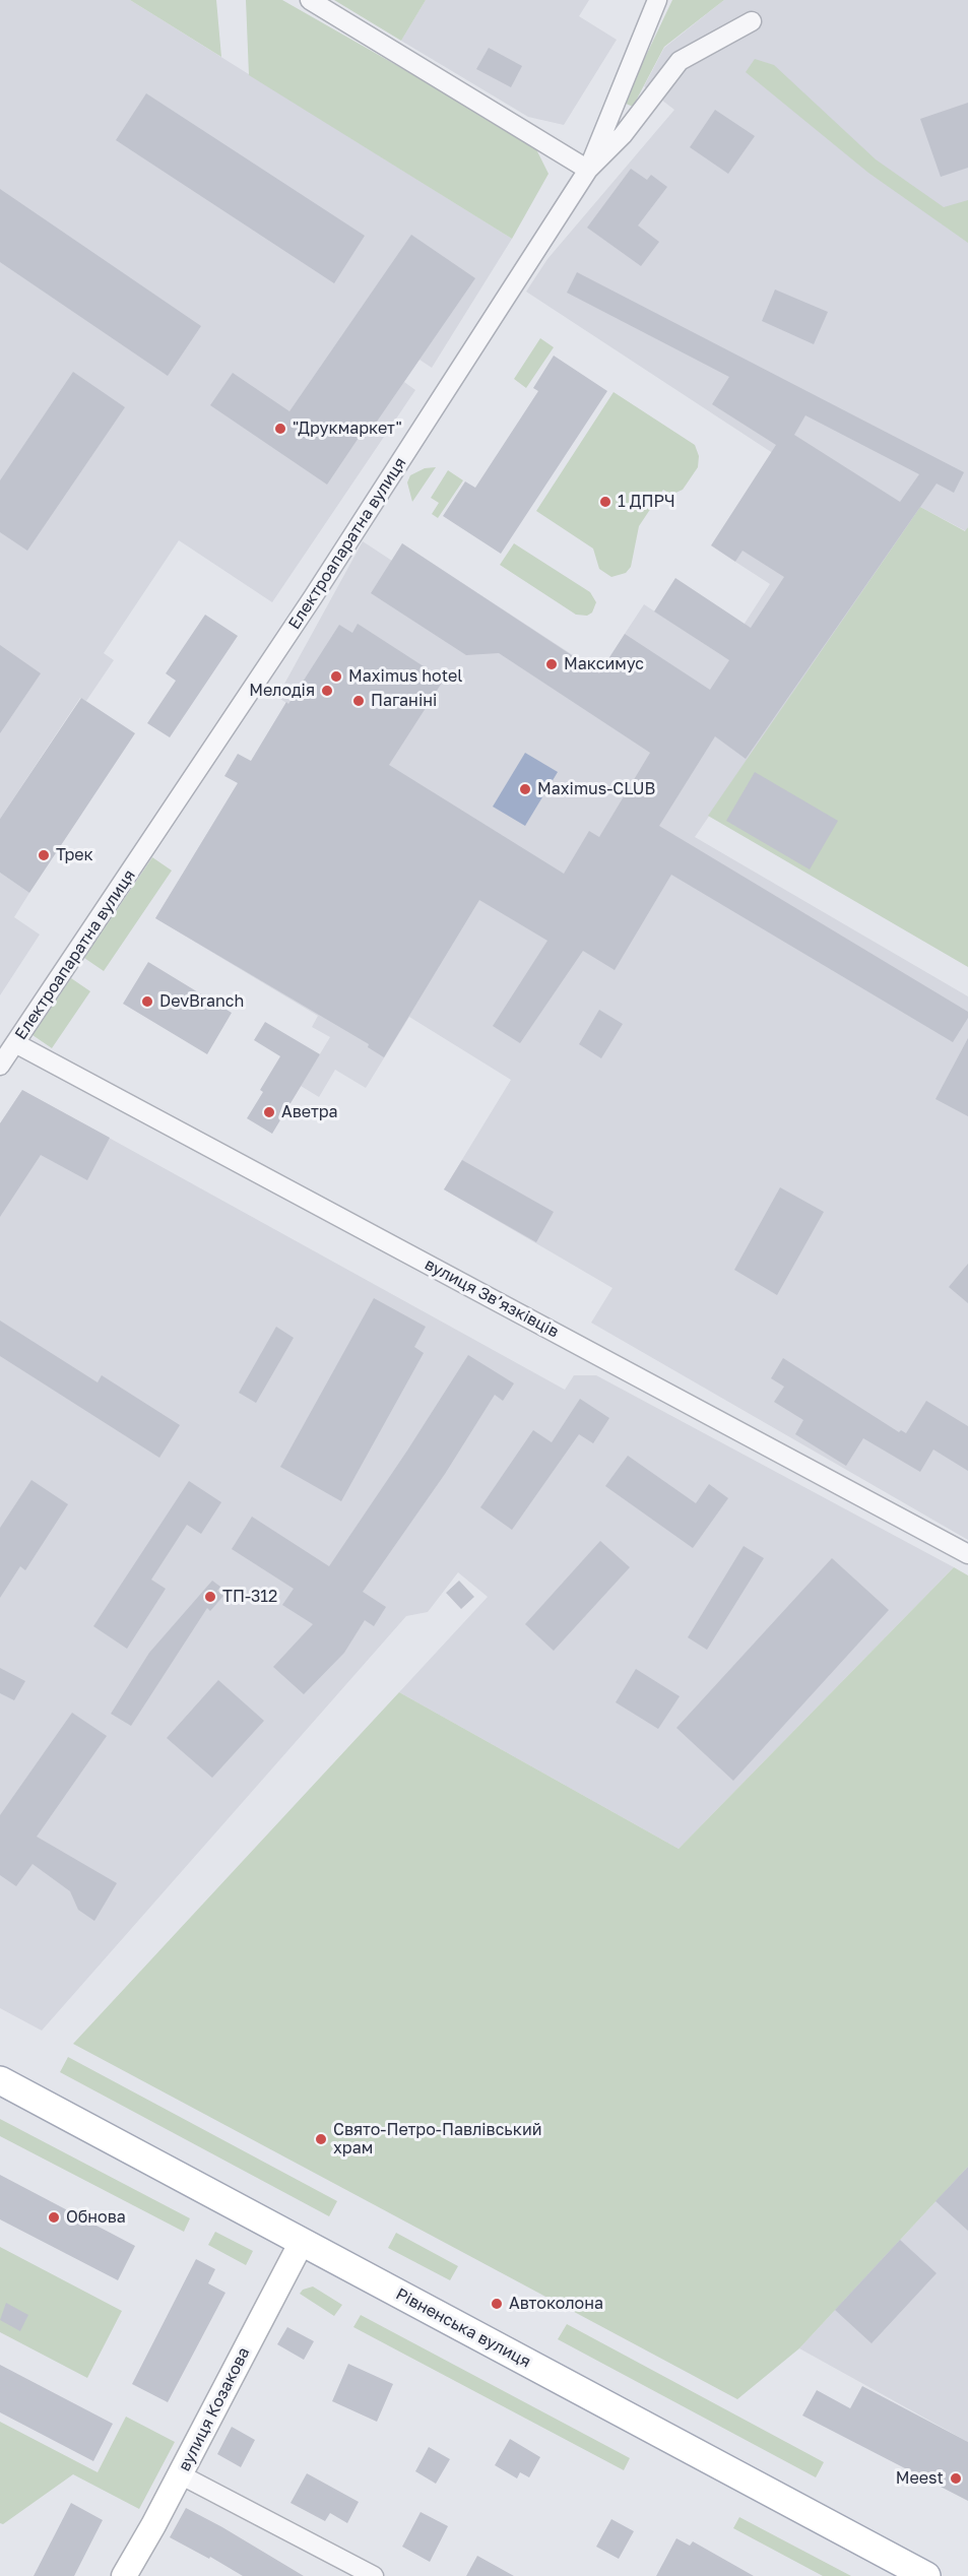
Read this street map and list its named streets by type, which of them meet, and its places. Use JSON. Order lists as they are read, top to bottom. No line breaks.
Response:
{"streets":{"main road":["Рівненська вулиця"],"street":["Електроапаратна вулиця","вулиця Звʼязківців","вулиця Козакова"]},"crossings":[["Електроапаратна вулиця","вулиця Звʼязківців"],["Рівненська вулиця","вулиця Козакова"]],"places":["\"Друкмаркет\"","1 ДПРЧ","Максимус","Maximus hotel","Мелодія","Паганіні","Maximus-CLUB","Трек","DevBranch","Аветра","ТП-312","Свято-Петро-Павлівський храм","Обнова","Автоколона","Meest"]}
